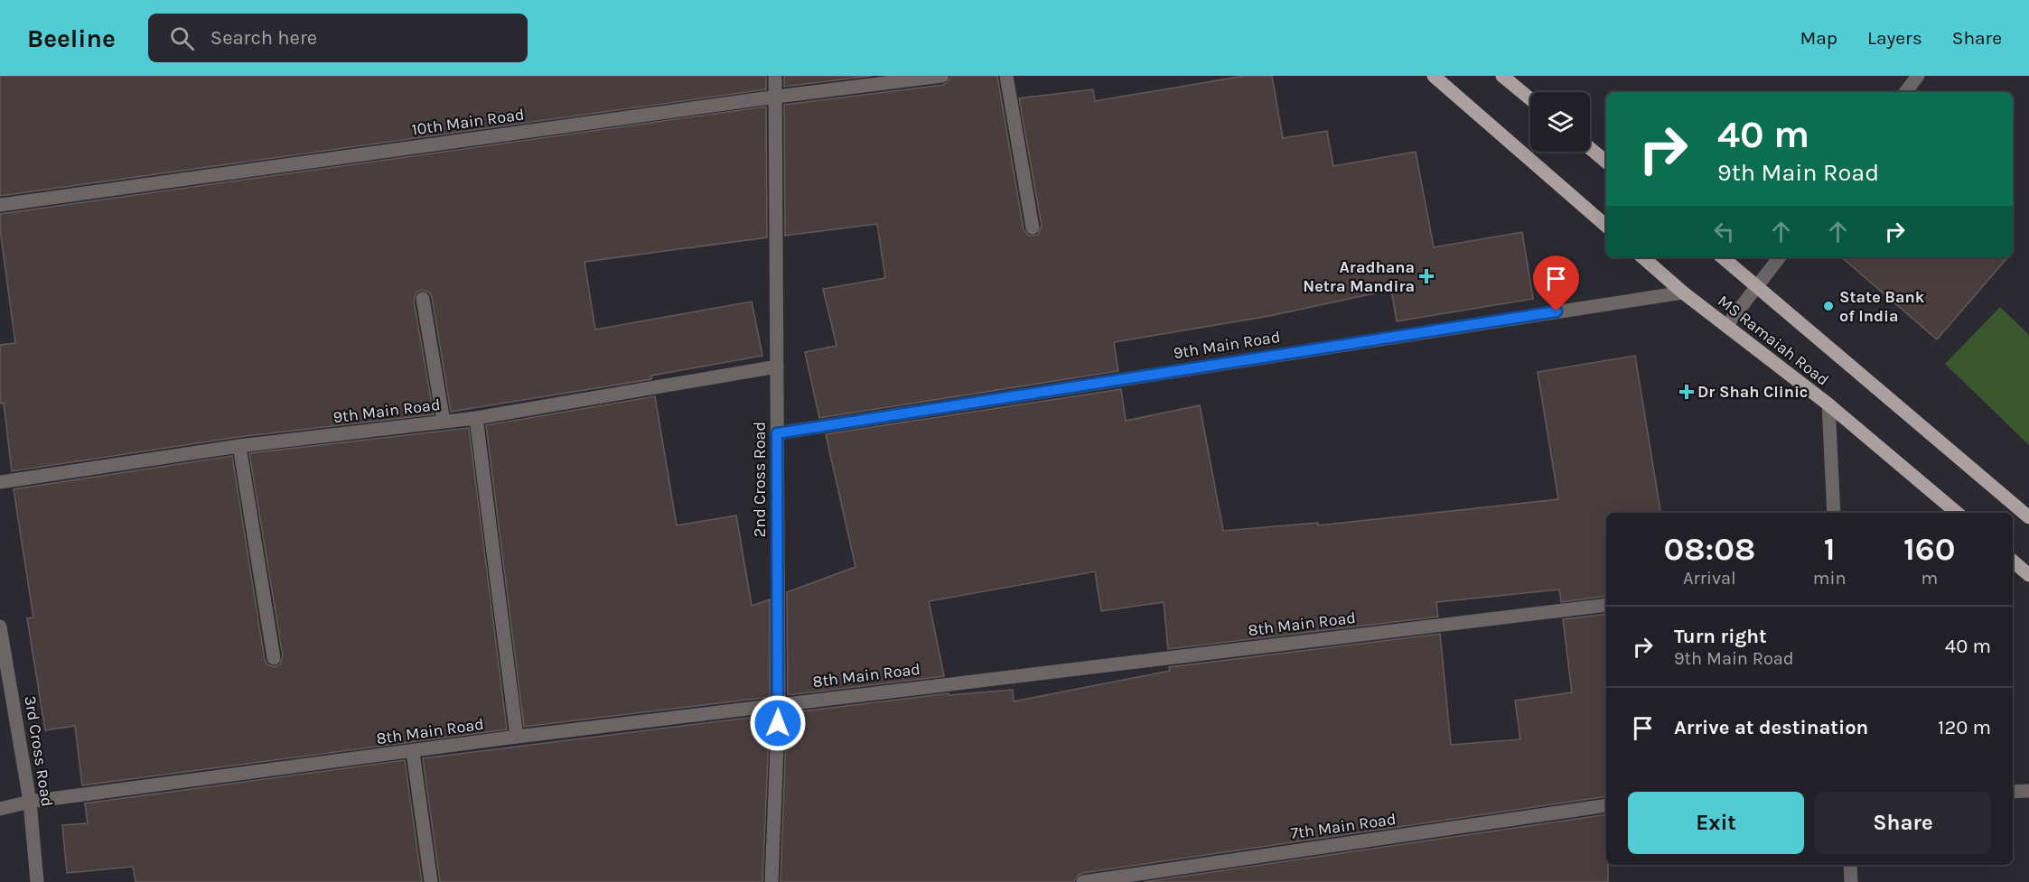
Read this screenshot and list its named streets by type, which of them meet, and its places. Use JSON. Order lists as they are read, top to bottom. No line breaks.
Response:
{"streets":{"main road":["MS Ramaiah Road"],"street":["10th Main Road","9th Main Road","2nd Cross Road","8th Main Road","3rd Cross Road","7th Main Road"]},"crossings":[["10th Main Road","2nd Cross Road"],["MS Ramaiah Road","9th Main Road"],["9th Main Road","2nd Cross Road"],["2nd Cross Road","8th Main Road"],["8th Main Road","3rd Cross Road"]],"places":{"health":["Aradhana Netra Mandira","Dr Shah Clinic"],"other":["State Bank of India"]},"page":{"header":"Beeline","search":"Search here","nav":["Map","Layers","Share"],"turn":["40 m","9th Main Road"],"eta":["08:08","Arrival","1","min","160","m"],"list":[{"name":"Turn right","note":"9th Main Road","value":"40 m"},{"name":"Arrive at destination","value":"120 m"}],"buttons":["Exit","Share"]}}
